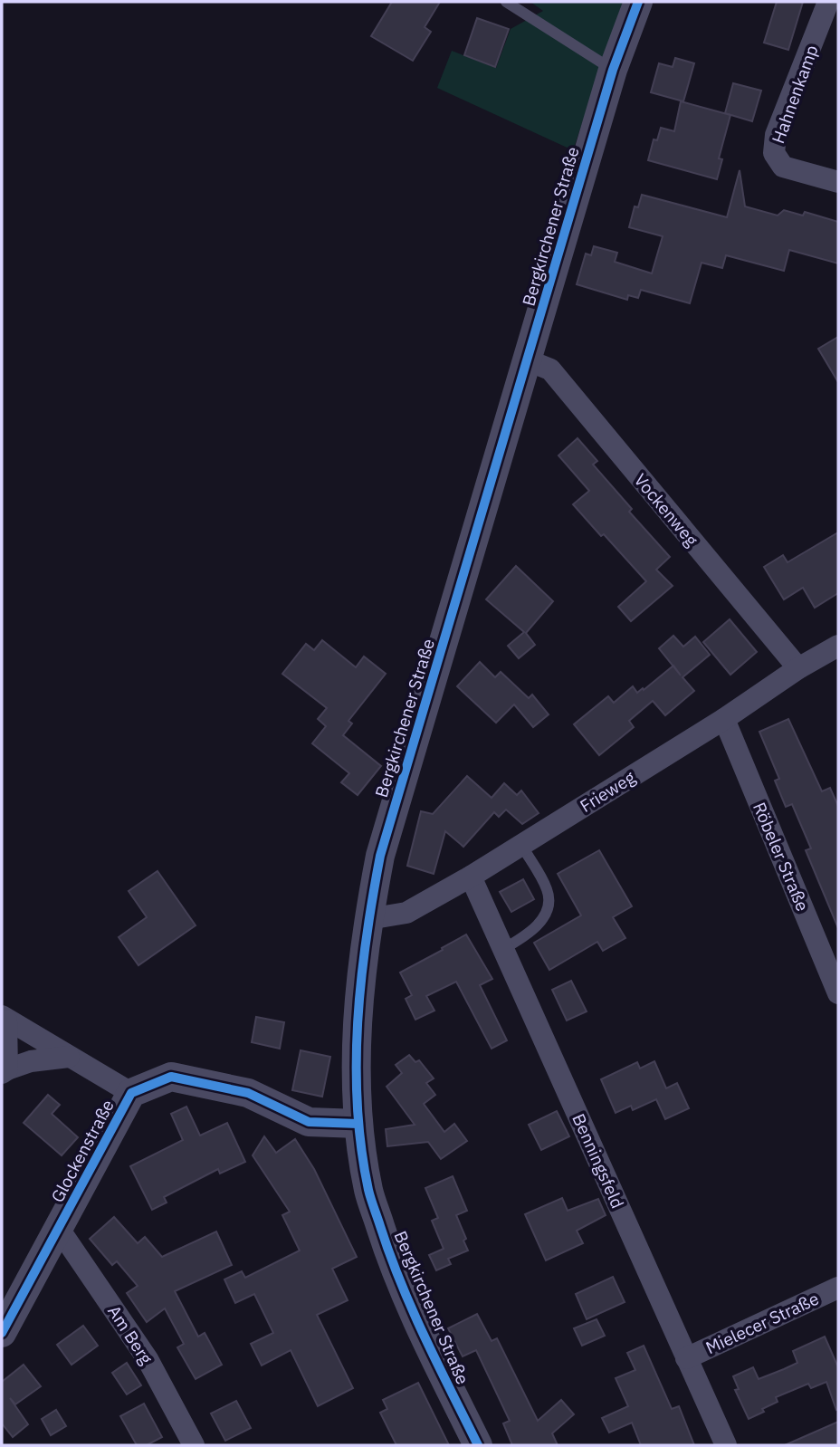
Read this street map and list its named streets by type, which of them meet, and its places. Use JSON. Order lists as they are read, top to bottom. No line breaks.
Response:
{"streets":{"street":["Hahnenkamp","Bergkirchener Straße","Vockenweg","Frieweg","Röbeler Straße","Glockenstraße","Benningsfeld","Mielecer Straße","Am Berg"]},"crossings":[["Bergkirchener Straße","Vockenweg"],["Bergkirchener Straße","Frieweg"],["Bergkirchener Straße","Glockenstraße"],["Vockenweg","Frieweg"],["Frieweg","Röbeler Straße"],["Frieweg","Benningsfeld"],["Glockenstraße","Am Berg"],["Benningsfeld","Mielecer Straße"]]}
